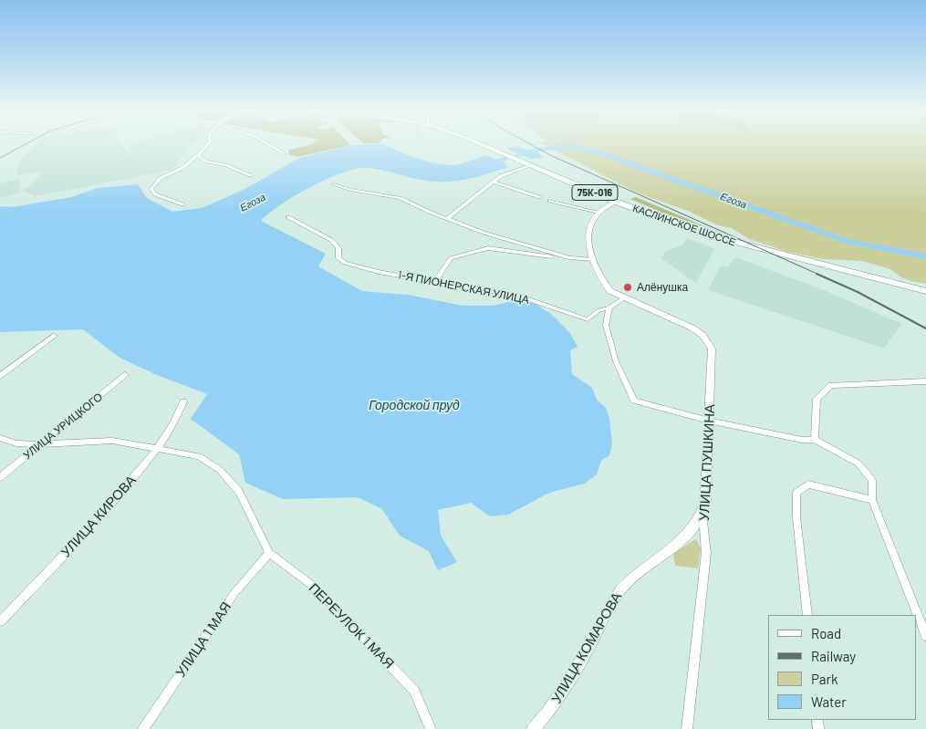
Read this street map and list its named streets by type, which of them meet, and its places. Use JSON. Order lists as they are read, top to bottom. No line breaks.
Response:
{"streets":{"main road":["75К-016","КАСЛИНСКОЕ ШОССЕ"],"street":["1-Я ПИОНЕРСКАЯ УЛИЦА","УЛИЦА УРИЦКОГО","УЛИЦА ПУШКИНА","УЛИЦА КИРОВА","ПЕРЕУЛОК 1 МАЯ","УЛИЦА 1 МАЯ","УЛИЦА КОМАРОВА"]},"crossings":[["1-Я ПИОНЕРСКАЯ УЛИЦА","УЛИЦА ПУШКИНА"],["УЛИЦА УРИЦКОГО","ПЕРЕУЛОК 1 МАЯ"],["УЛИЦА ПУШКИНА","УЛИЦА КОМАРОВА"],["УЛИЦА КИРОВА","ПЕРЕУЛОК 1 МАЯ"],["ПЕРЕУЛОК 1 МАЯ","УЛИЦА 1 МАЯ"]],"water":["Егоза","Городской пруд"],"places":["Алёнушка"],"legend":["Road","Railway","Park","Water"]}
